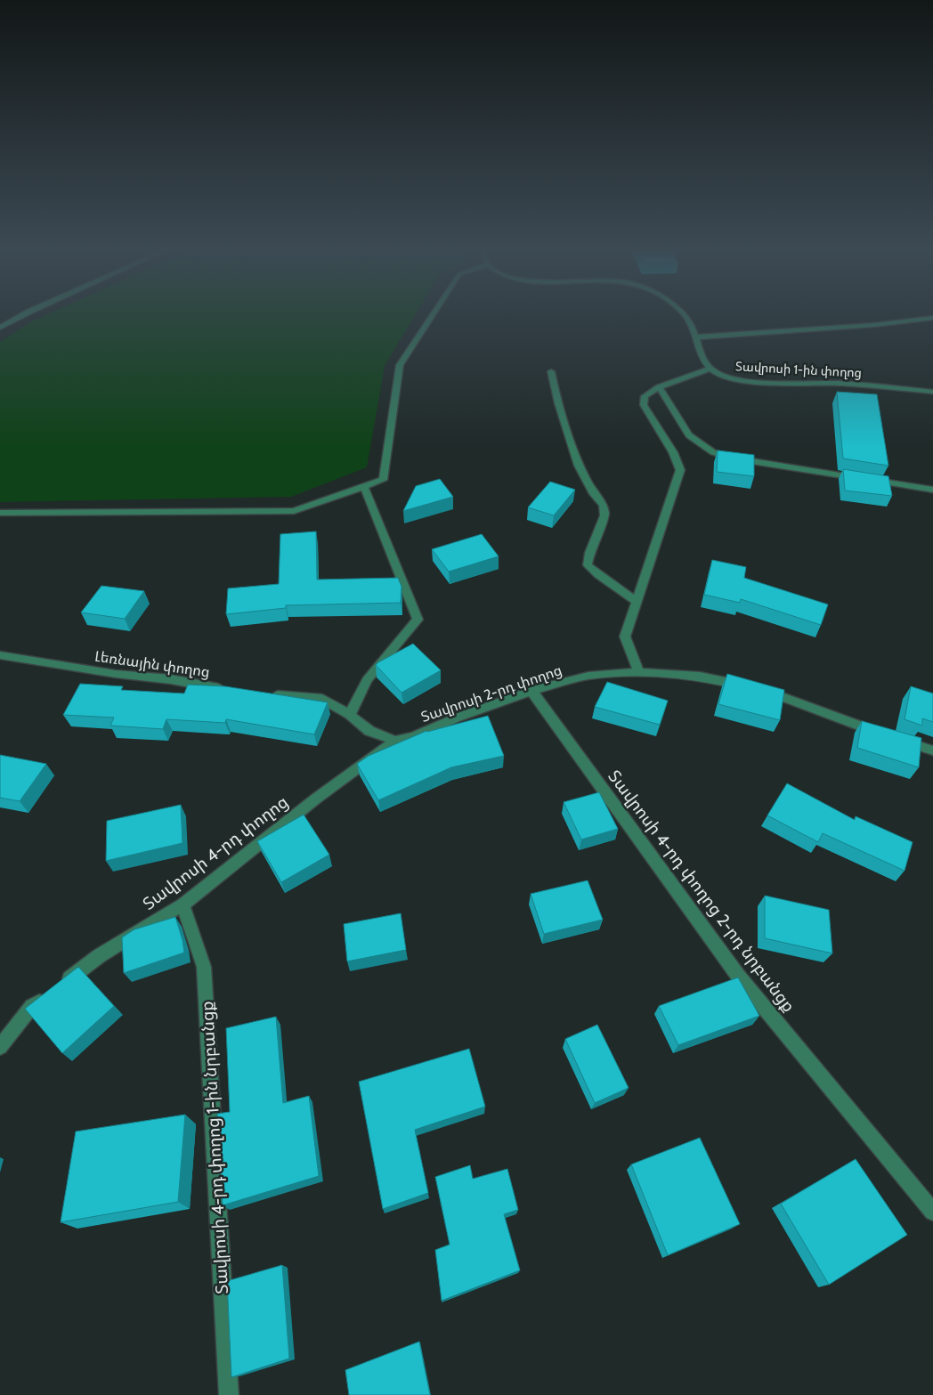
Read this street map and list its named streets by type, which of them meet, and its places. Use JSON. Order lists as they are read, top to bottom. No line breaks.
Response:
{"streets":{"street":["Տավրոսի 1-ին փողոց","Լեռնային փողոց","Տավրոսի 2-րդ փողոց","Տավրոսի 4-րդ փողոց","Տավրոսի 4-րդ փողոց 2-րդ նրբանցք","Տավրոսի 4-րդ փողոց 1-ին նրբանցք"]},"crossings":[["Տավրոսի 2-րդ փողոց","Տավրոսի 4-րդ փողոց"],["Տավրոսի 2-րդ փողոց","Տավրոսի 4-րդ փողոց 2-րդ նրբանցք"],["Տավրոսի 4-րդ փողոց","Տավրոսի 4-րդ փողոց 1-ին նրբանցք"]]}
